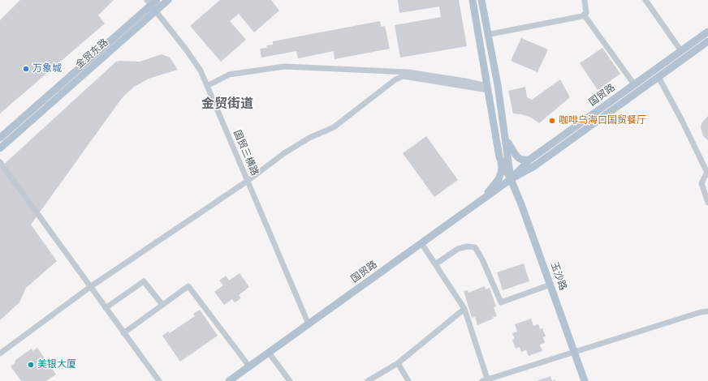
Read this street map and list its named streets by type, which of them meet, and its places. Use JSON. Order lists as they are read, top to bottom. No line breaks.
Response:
{"streets":{"main road":["金贸东路","国贸路","玉沙路"],"street":["国贸三横路"]},"crossings":[["金贸东路","国贸三横路"],["国贸路","国贸三横路"],["国贸路","玉沙路"]],"districts":["金贸街道"],"places":["万象城","咖啡乌海口国贸餐厅","美银大厦"]}
